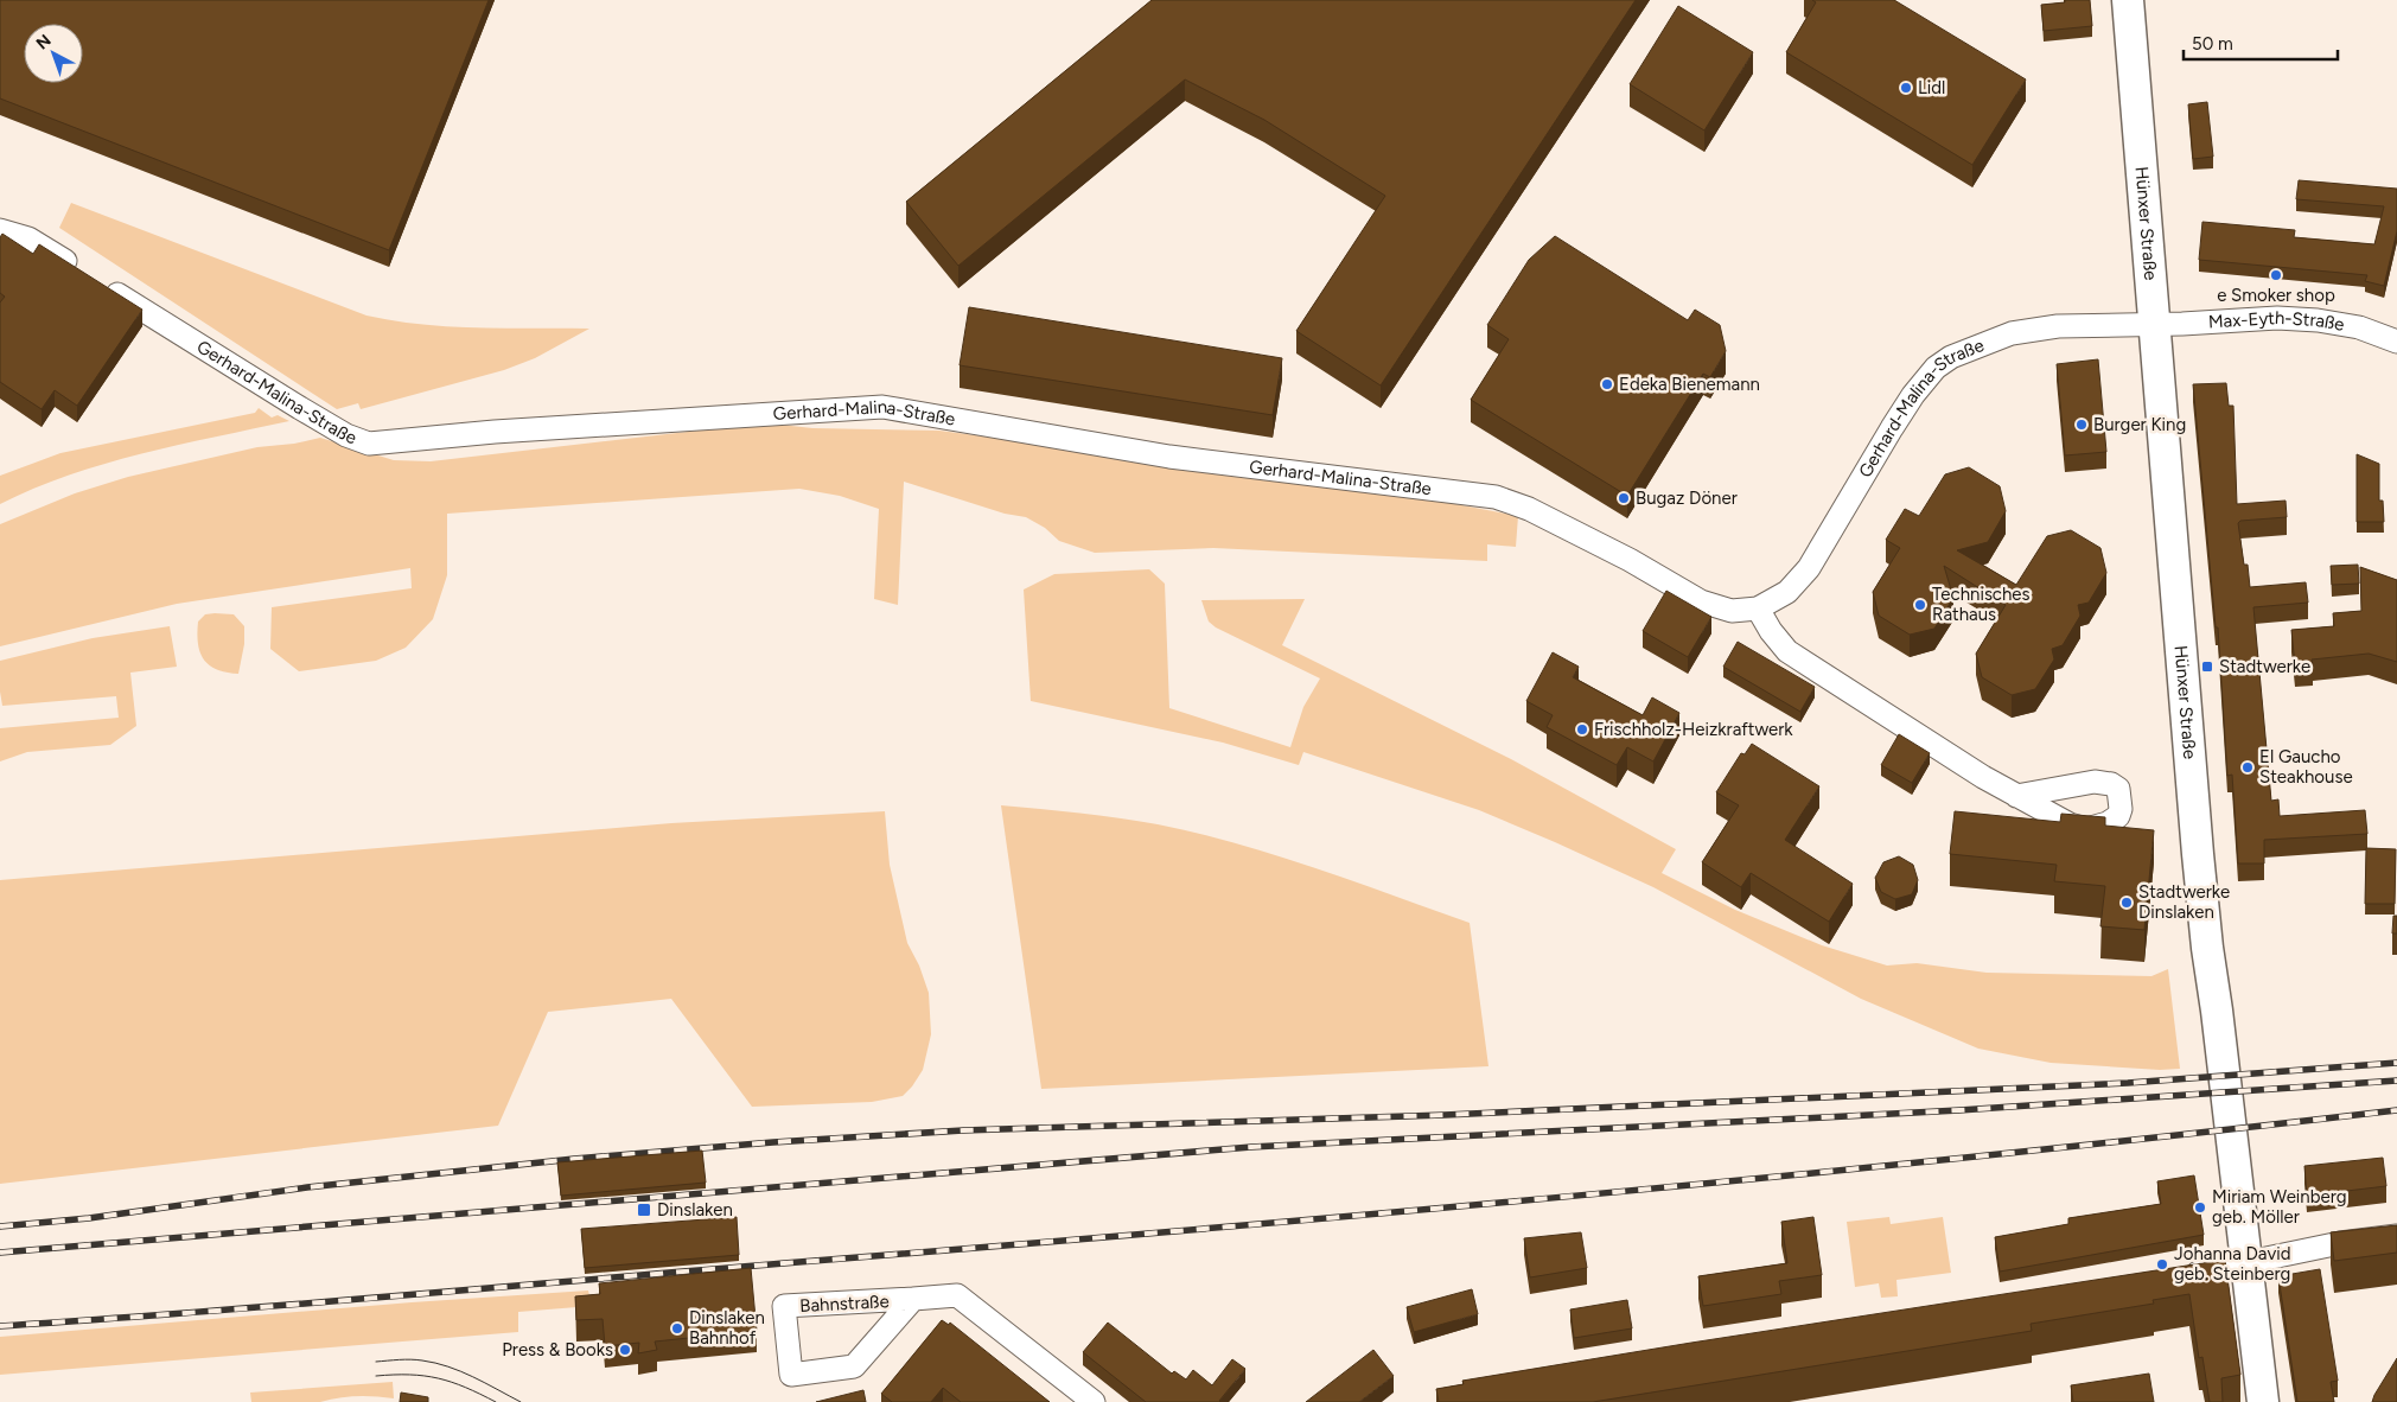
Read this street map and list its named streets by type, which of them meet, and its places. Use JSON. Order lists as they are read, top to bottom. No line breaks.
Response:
{"streets":{"main road":["Hünxer Straße"],"street":["Max-Eyth-Straße","Gerhard-Malina-Straße","Bahnstraße"]},"crossings":[["Hünxer Straße","Max-Eyth-Straße"],["Hünxer Straße","Gerhard-Malina-Straße"],["Max-Eyth-Straße","Gerhard-Malina-Straße"]],"places":{"other":["Lidl","e Smoker shop","Edeka Bienemann","Burger King","Bugaz Döner","Technisches Rathaus","Frischholz-Heizkraftwerk","El Gaucho Steakhouse","Stadtwerke Dinslaken","Miriam Weinberg geb. Möller","Johanna David geb. Steinberg","Dinslaken Bahnhof","Press & Books"],"transit":["Stadtwerke","Dinslaken"]},"scale_bar":"50 m","north":"top left"}
